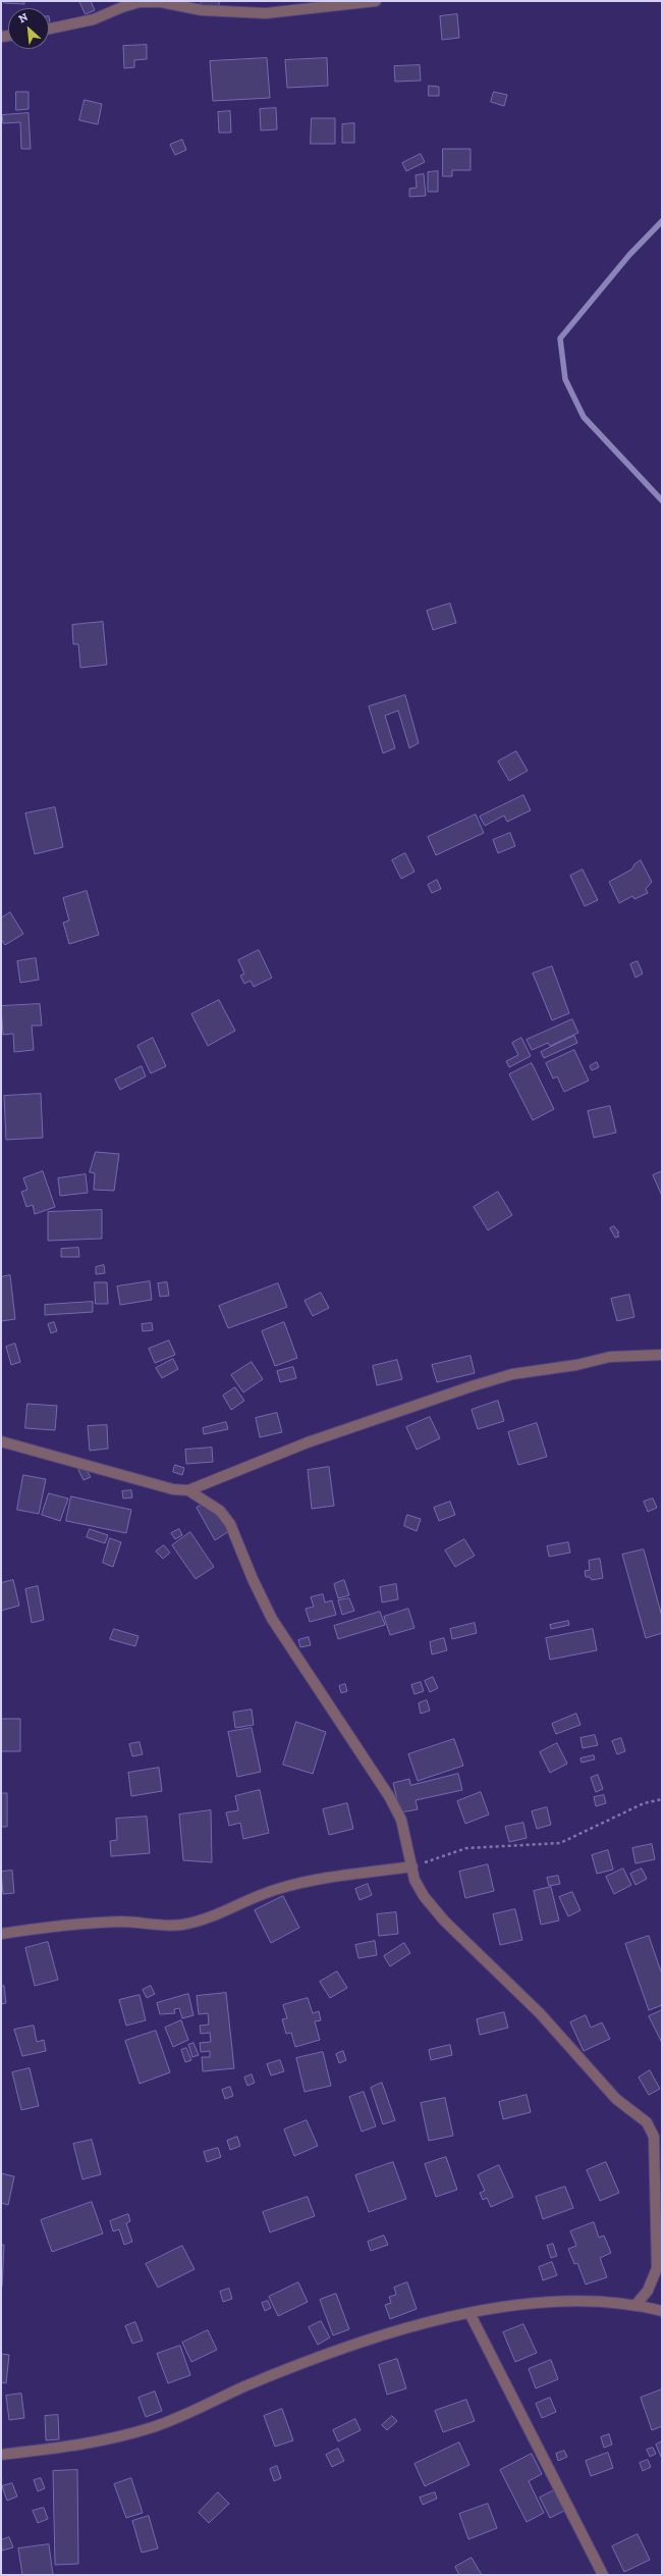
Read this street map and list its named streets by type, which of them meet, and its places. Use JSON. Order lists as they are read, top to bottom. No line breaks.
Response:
{"north":"top left"}
